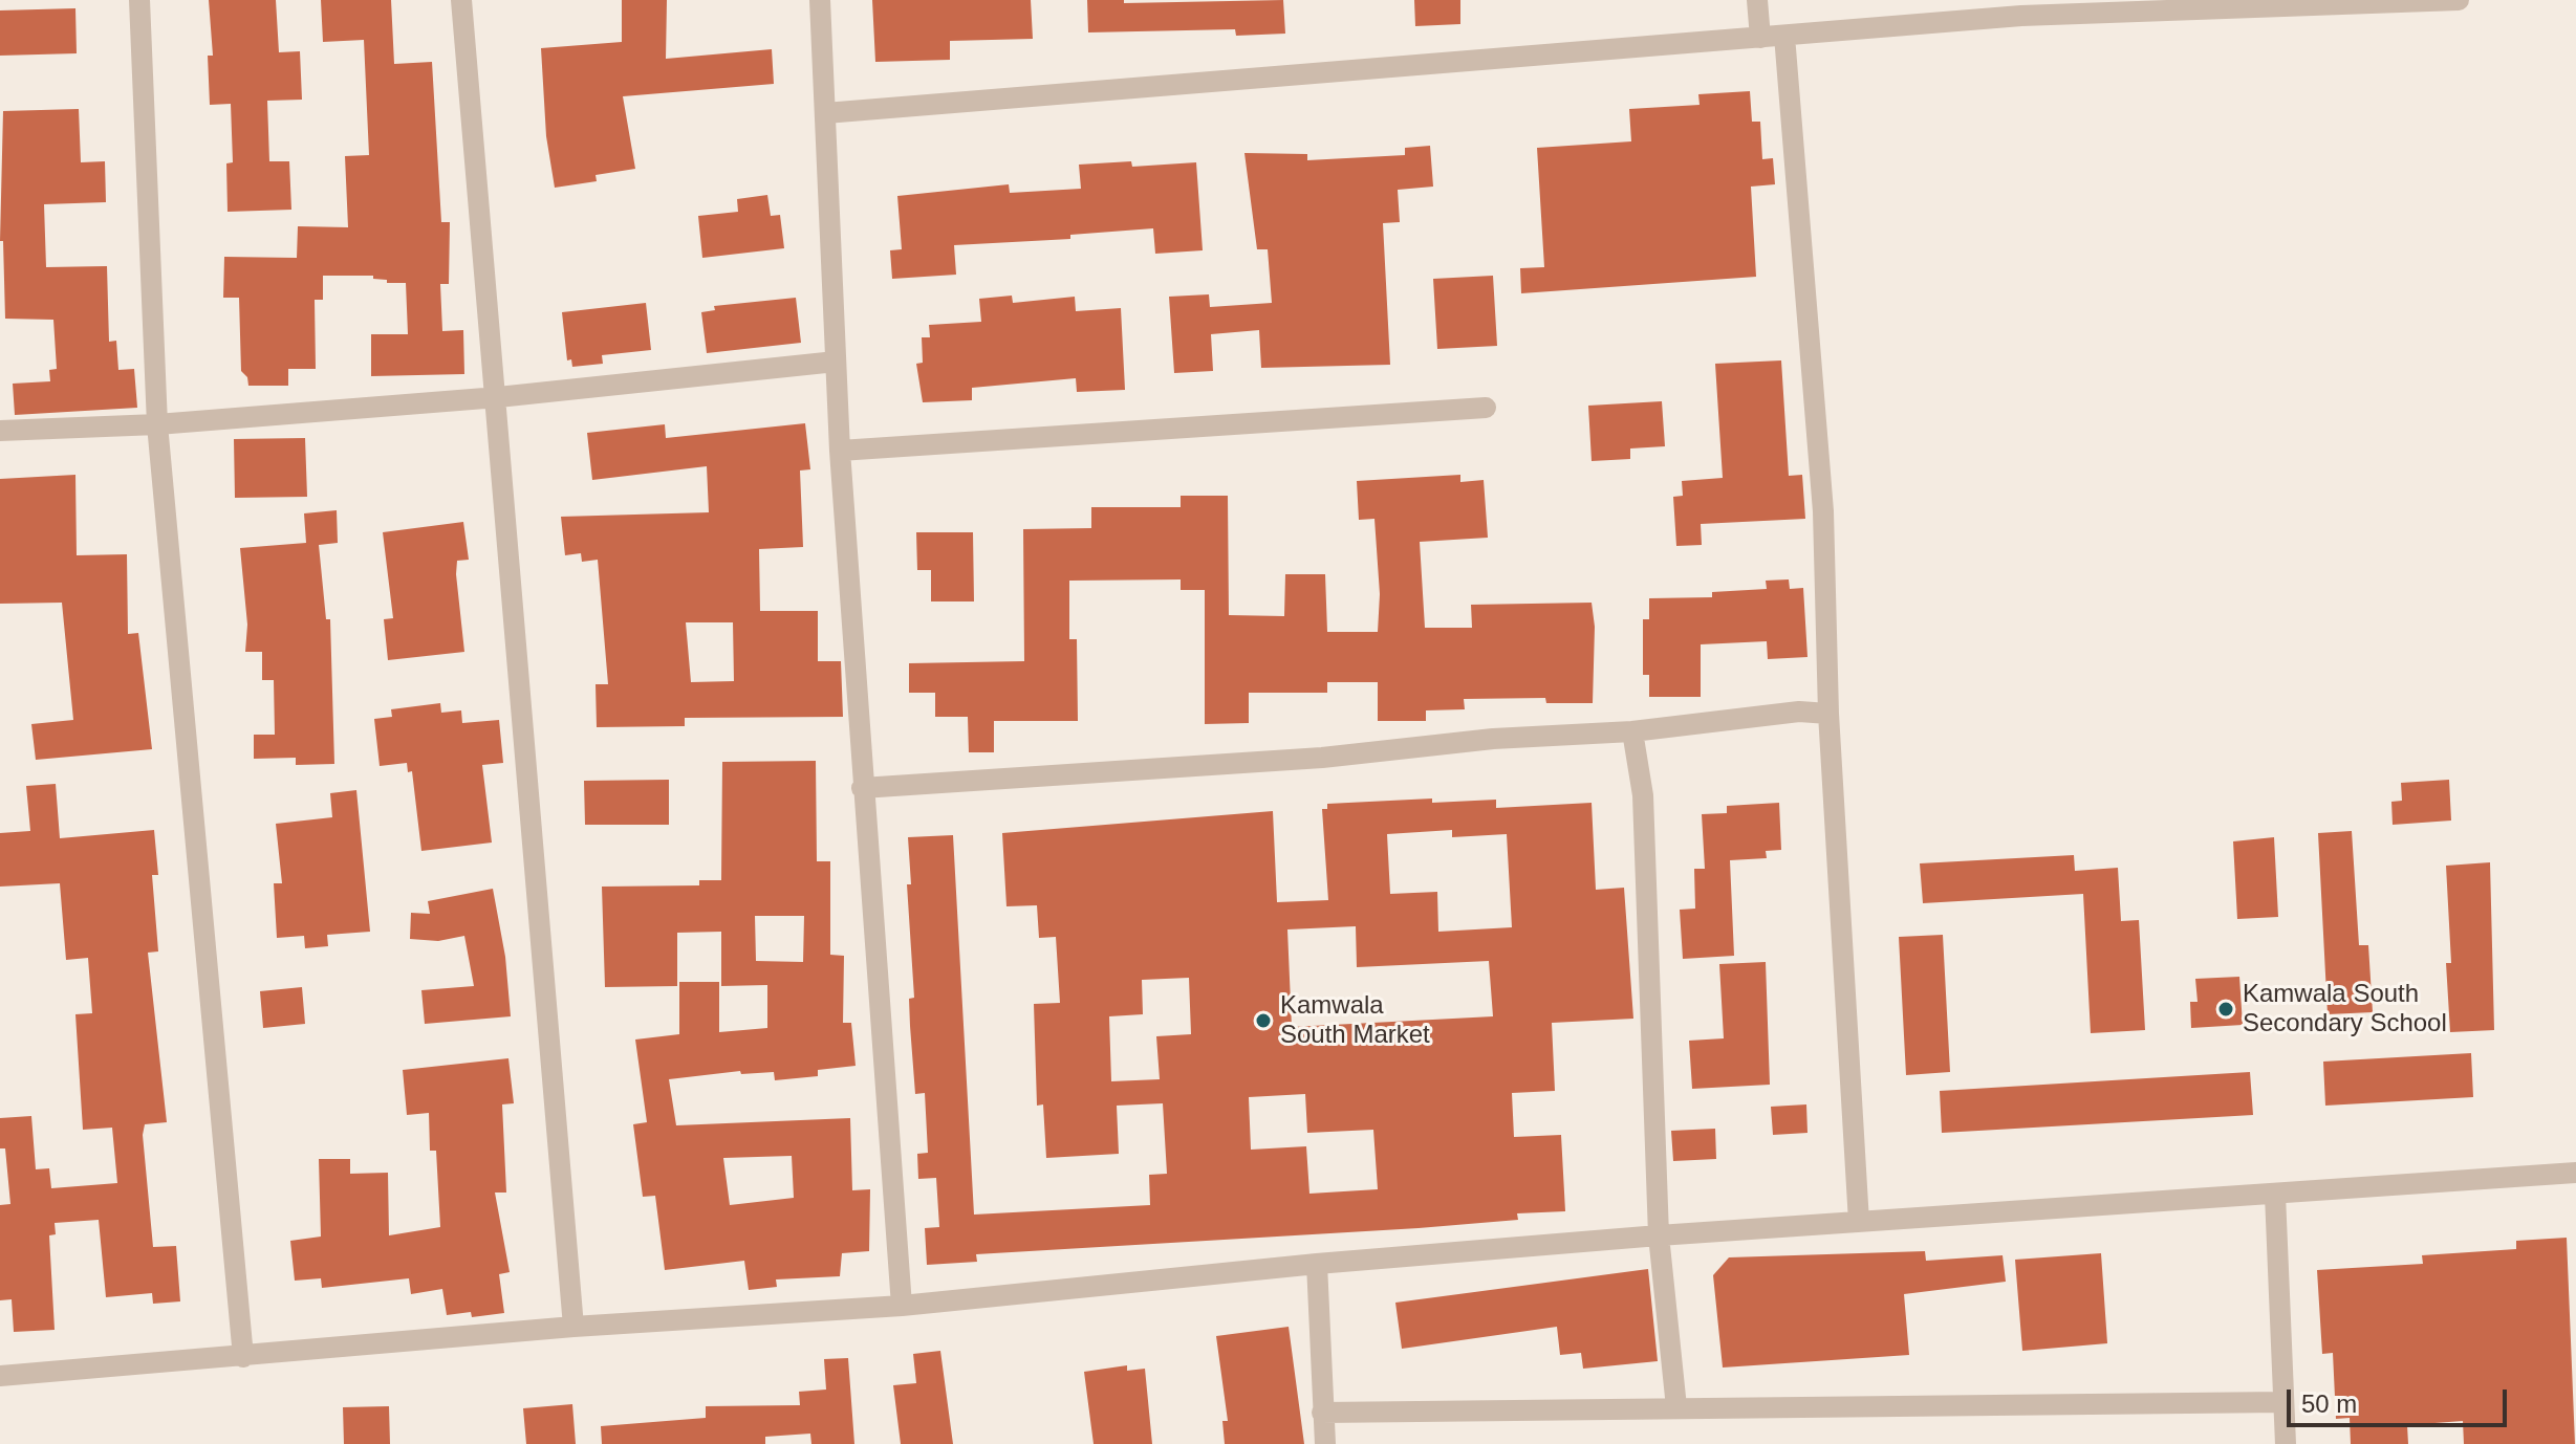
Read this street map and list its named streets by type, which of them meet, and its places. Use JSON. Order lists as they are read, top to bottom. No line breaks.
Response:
{"places":["Kamwala South Secondary School","Kamwala South Market"],"scale_bar":"50 m"}
